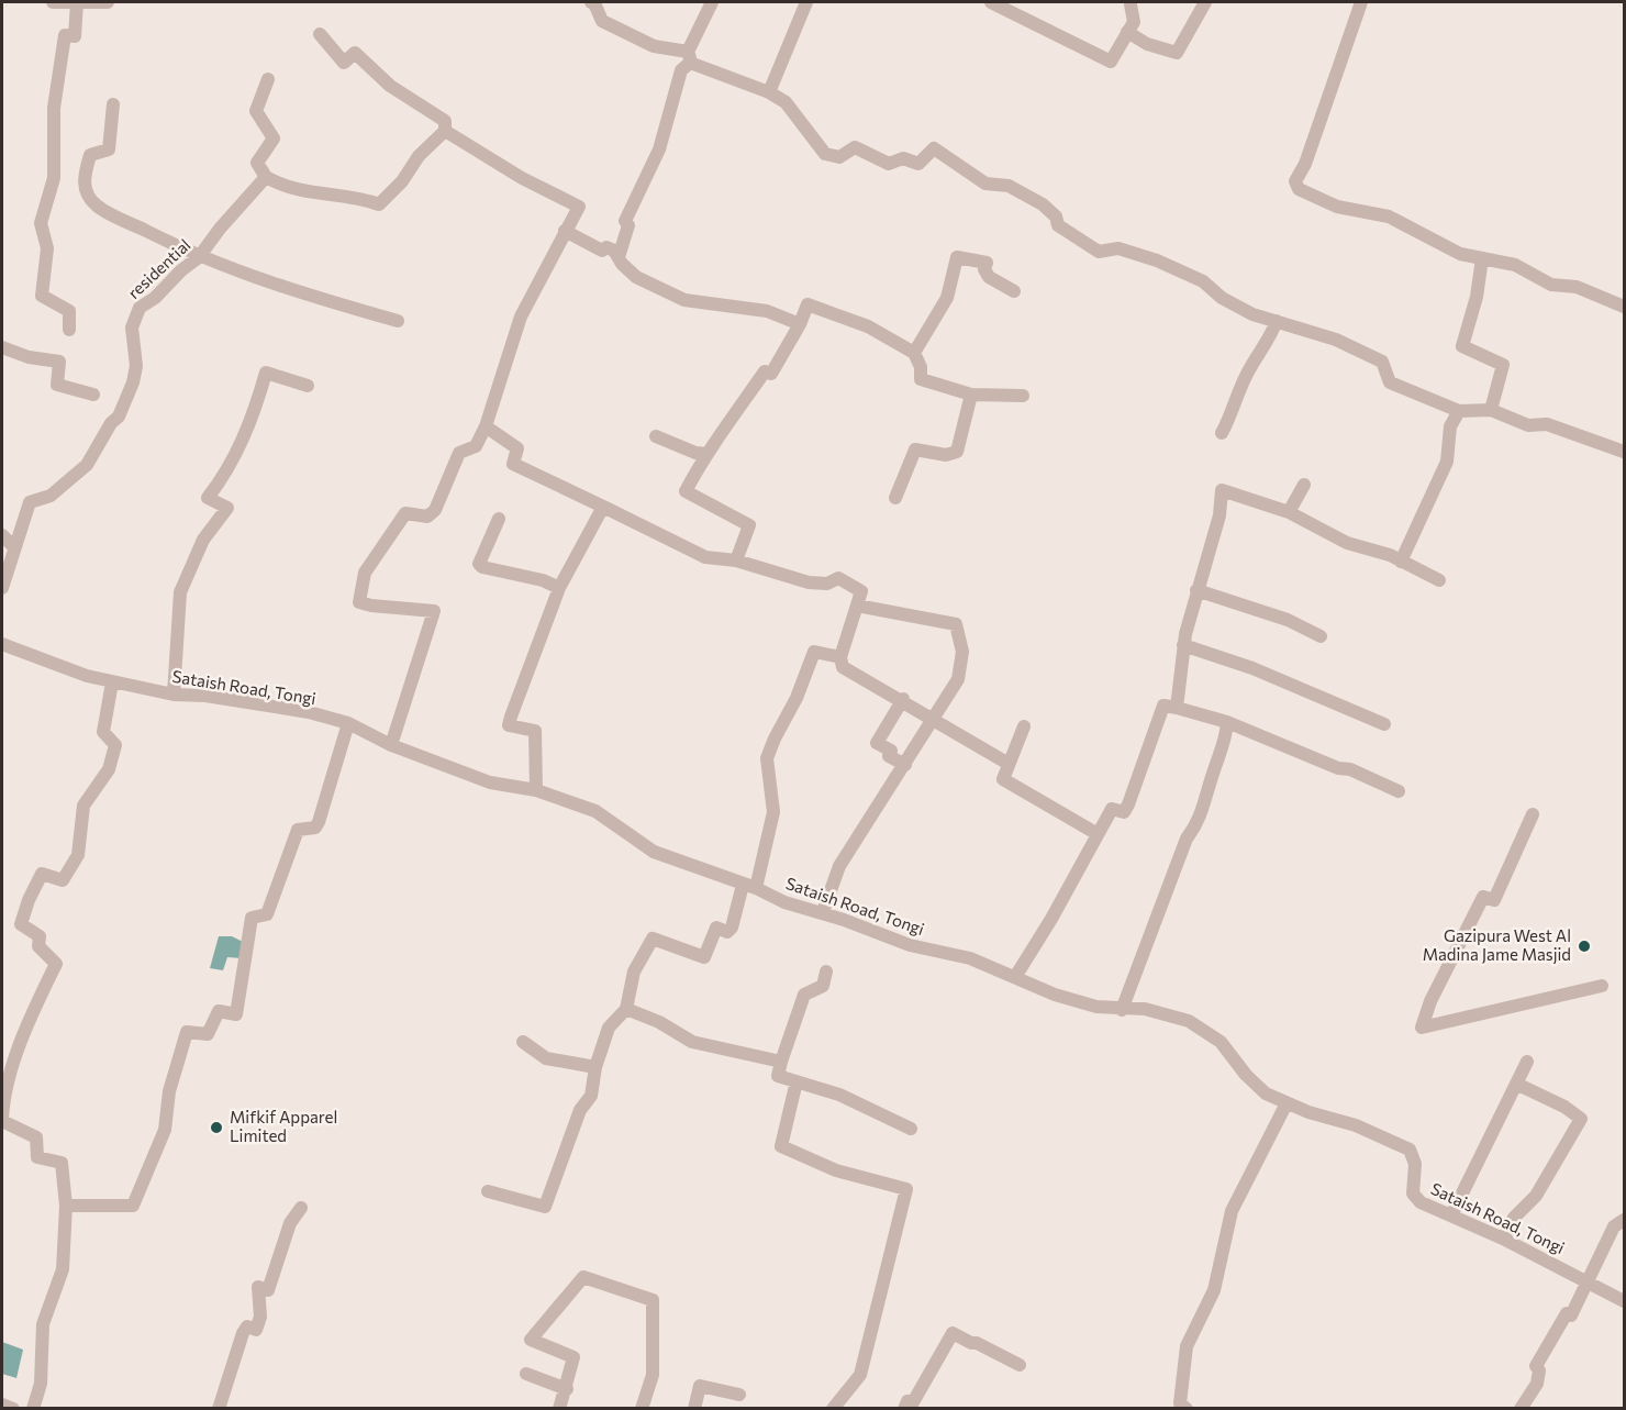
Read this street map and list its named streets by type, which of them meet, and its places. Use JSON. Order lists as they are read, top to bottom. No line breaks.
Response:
{"streets":{"street":["residential","Sataish Road, Tongi"]},"places":["Gazipura West Al Madina Jame Masjid","Mifkif Apparel Limited"]}
